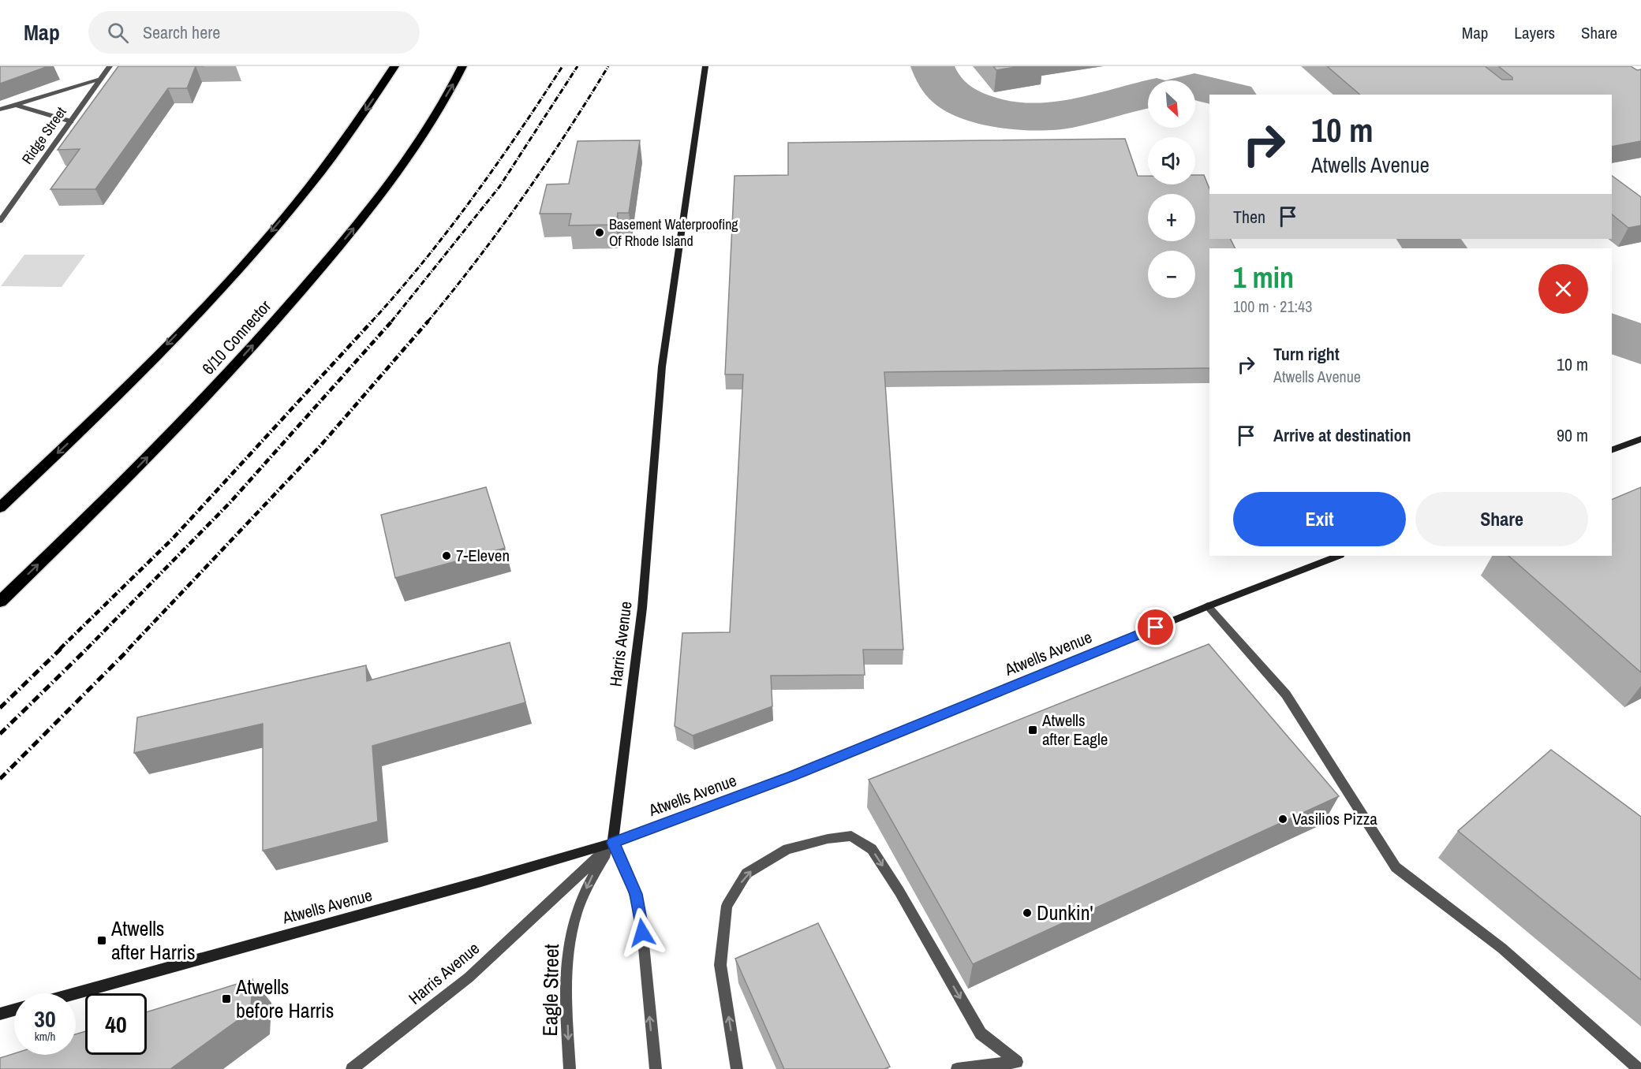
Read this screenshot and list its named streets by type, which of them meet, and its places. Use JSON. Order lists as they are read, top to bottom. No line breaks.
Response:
{"streets":{"highway":["6/10 Connector"],"main road":["Harris Avenue","Atwells Avenue"],"street":["Ridge Street","Eagle Street"]},"crossings":[["Harris Avenue","Atwells Avenue"],["Harris Avenue","Eagle Street"],["Atwells Avenue","Eagle Street"]],"places":{"other":["Basement Waterproofing Of Rhode Island","7-Eleven","Vasilios Pizza","Dunkin'"],"transit":["Atwells after Eagle","Atwells after Harris","Atwells before Harris"]},"north":"bottom right","page":{"header":"Map","search":"Search here","nav":["Map","Layers","Share"],"map_buttons":["+","−"],"turn":["10 m","Atwells Avenue"],"then":"Then","heading":["1 min","100 m · 21:43"],"list":[{"name":"Turn right","note":"Atwells Avenue","value":"10 m"},{"name":"Arrive at destination","value":"90 m"}],"buttons":["Exit","Share"],"speed":"30 km/h","limit":"40"}}
